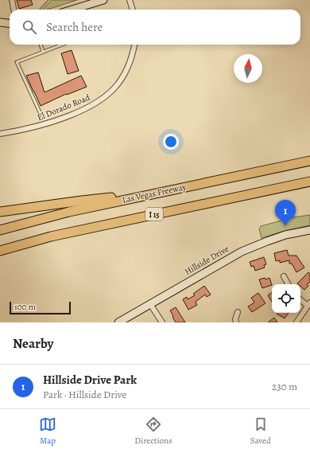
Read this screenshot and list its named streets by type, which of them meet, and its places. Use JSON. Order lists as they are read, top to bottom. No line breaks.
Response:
{"streets":{"highway":["Las Vegas Freeway","I 15"],"main road":["Hillside Drive"],"street":["El Dorado Road"]},"scale_bar":"100 m","north":"top","page":{"search":"Search here","pins":"1","scale":"100 m","heading":"Nearby","list":[{"mark":"1","name":"Hillside Drive Park","note":"Park · Hillside Drive","value":"230 m"}],"nav":["Map","Directions","Saved"]}}
